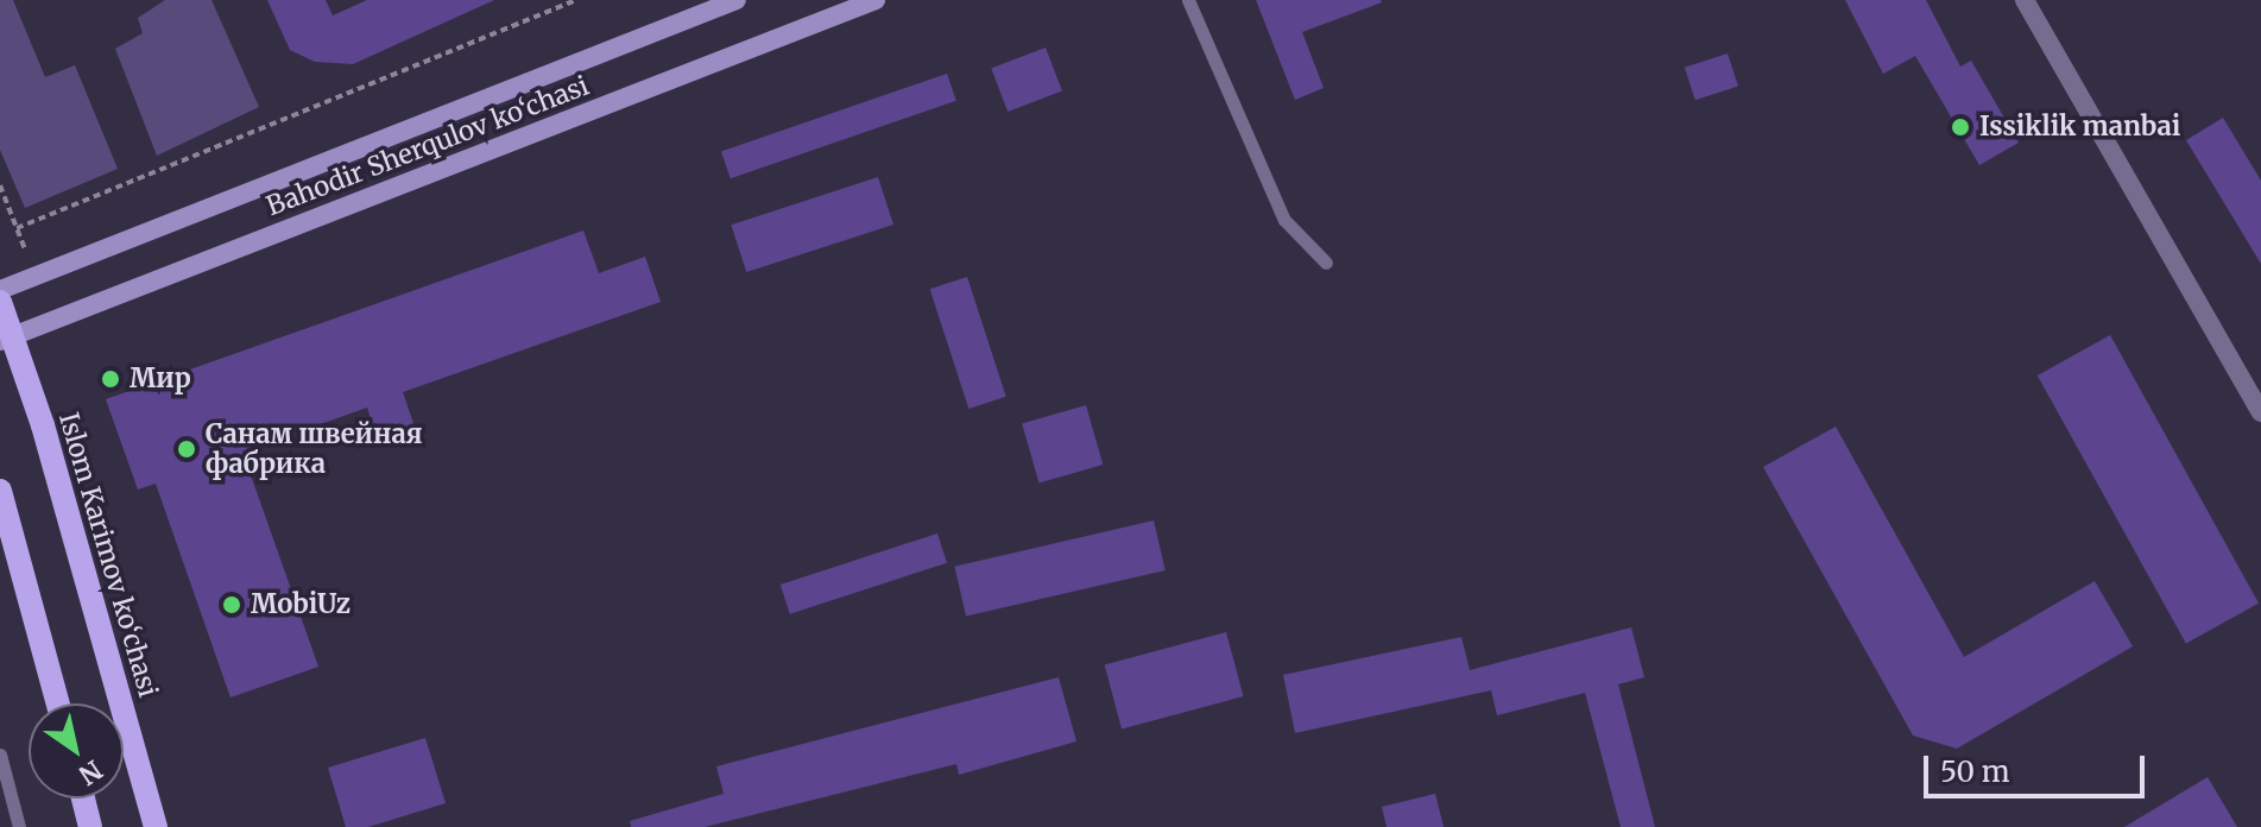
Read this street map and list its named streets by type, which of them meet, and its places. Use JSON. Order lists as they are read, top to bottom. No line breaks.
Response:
{"streets":{"main road":["Bahodir Sherqulov ko‘chasi","Islom Karimov ko‘chasi"]},"crossings":[["Bahodir Sherqulov ko‘chasi","Islom Karimov ko‘chasi"]],"places":["Issiklik manbai","Мир","Санам швейная фабрика","MobiUz"],"scale_bar":"50 m","north":"bottom right"}
